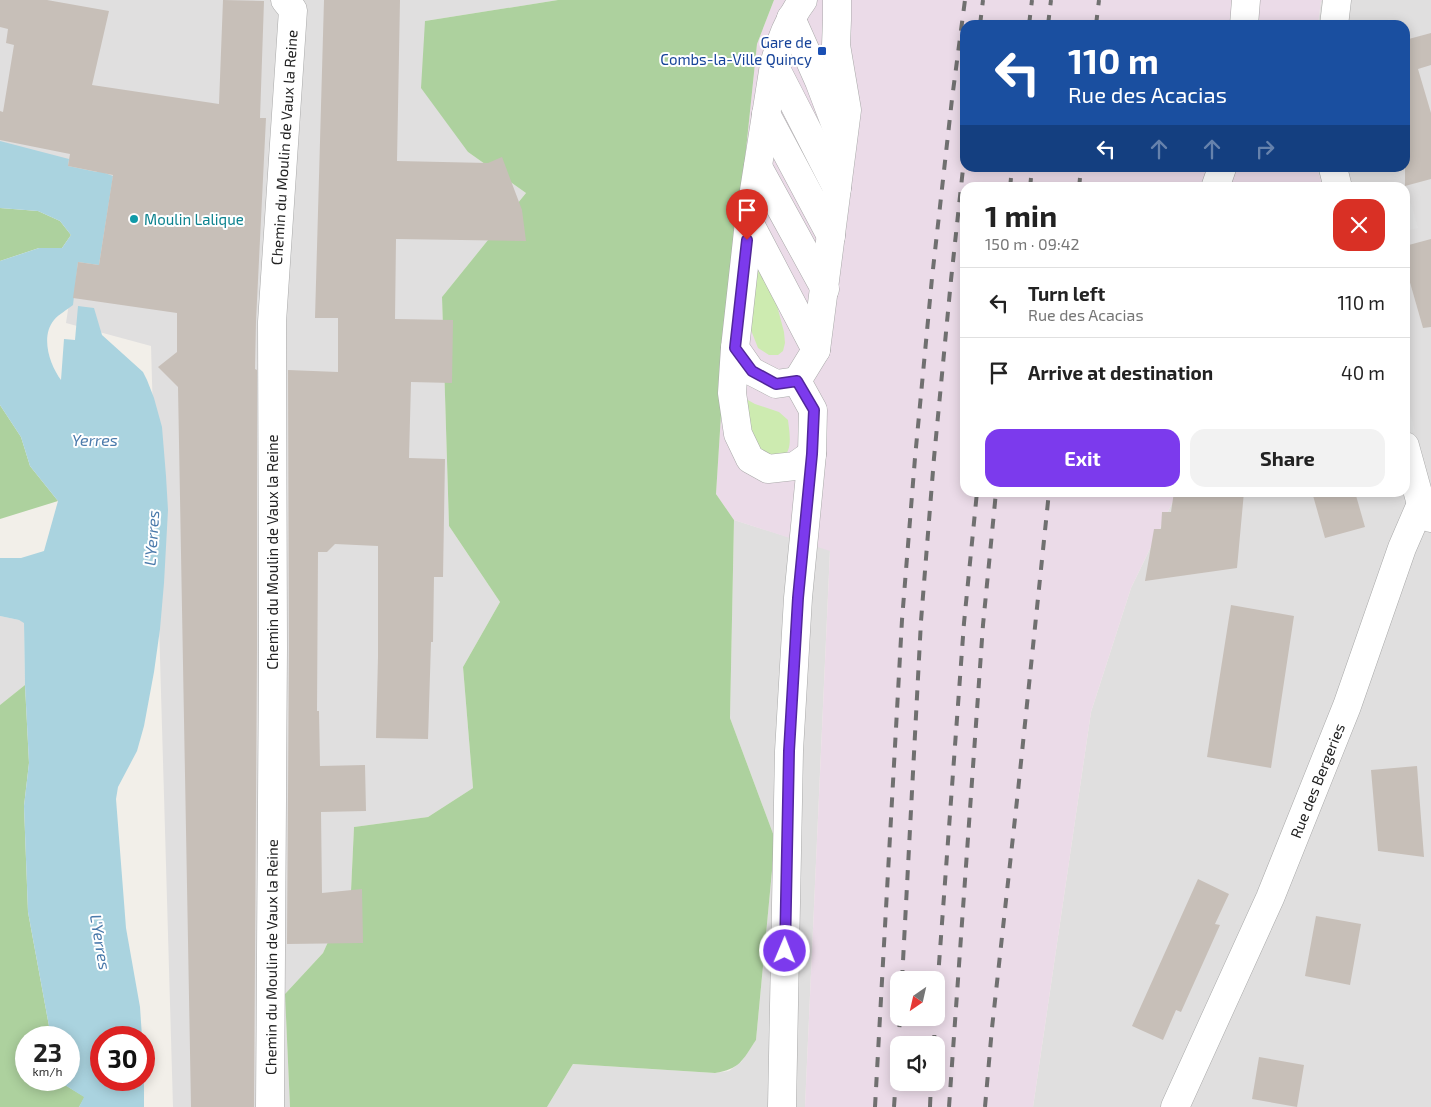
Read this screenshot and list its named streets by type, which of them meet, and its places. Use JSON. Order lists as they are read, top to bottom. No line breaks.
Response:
{"streets":{"street":["Chemin du Moulin de Vaux la Reine","Rue des Bergeries"]},"water":["Yerres","L'Yerres"],"places":{"transit":["Gare de Combs-la-Ville Quincy"],"other":["Moulin Lalique"]},"north":"bottom left","page":{"turn":["110 m","Rue des Acacias"],"heading":["1 min","150 m · 09:42"],"list":[{"name":"Turn left","note":"Rue des Acacias","value":"110 m"},{"name":"Arrive at destination","value":"40 m"}],"buttons":["Exit","Share"],"speed":"23 km/h","limit":"30"}}
